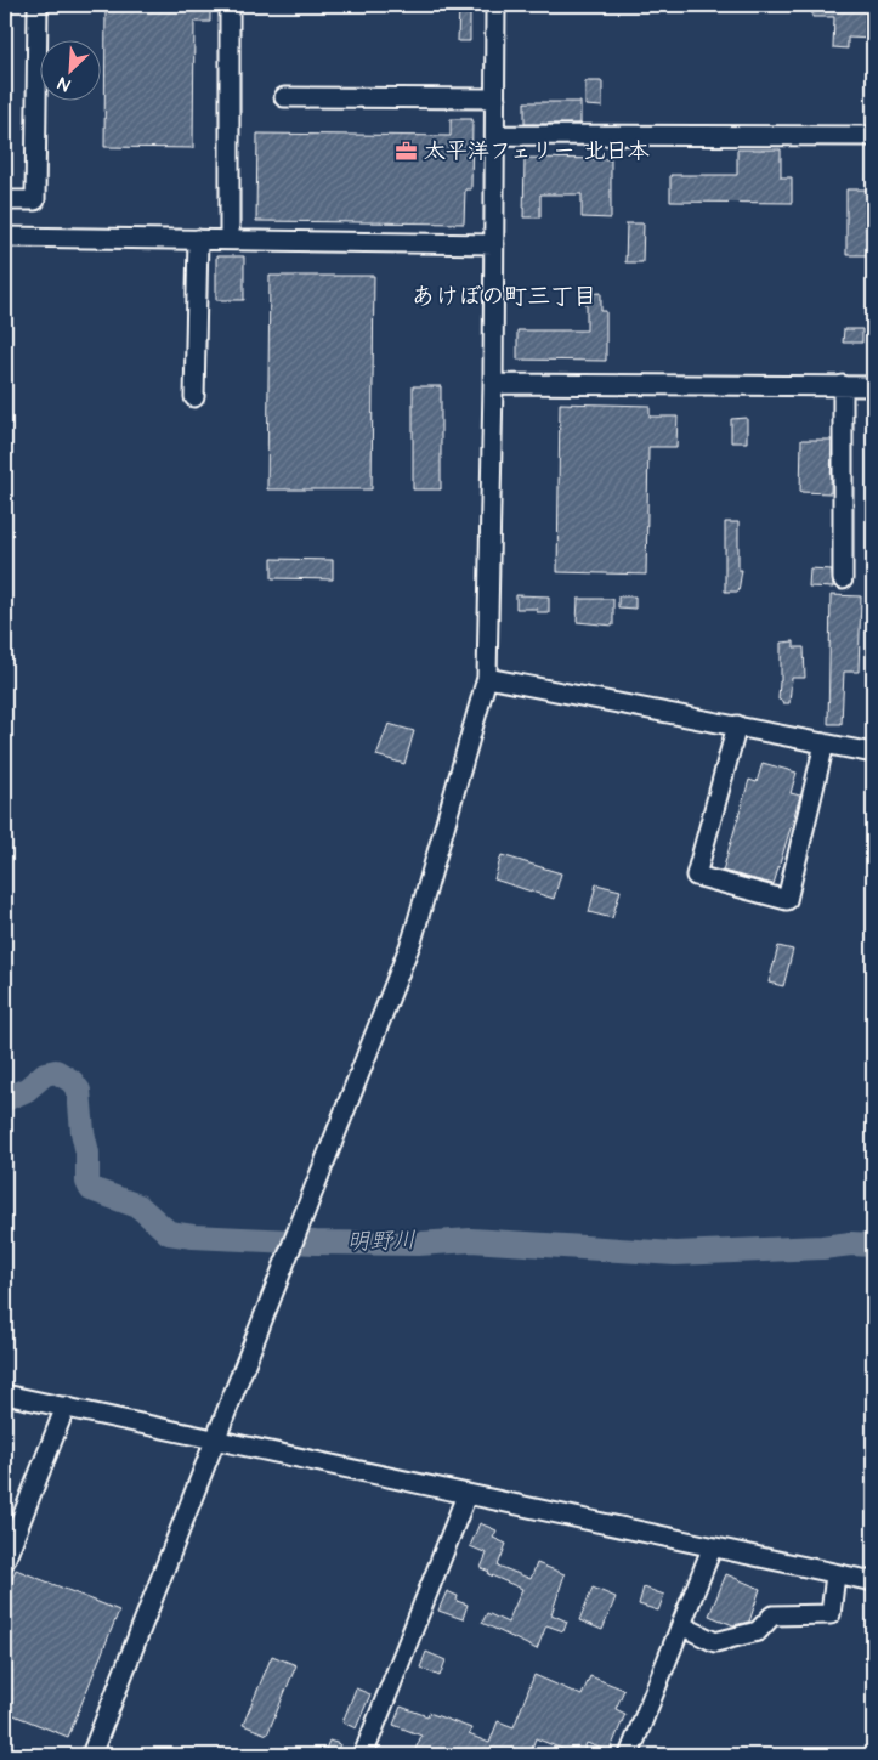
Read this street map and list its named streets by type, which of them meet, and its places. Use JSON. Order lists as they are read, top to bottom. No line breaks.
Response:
{"districts":["あけぼの町三丁目"],"water":["明野川"],"places":{"office":["太平洋フェリー 北日本"]},"north":"bottom left"}
